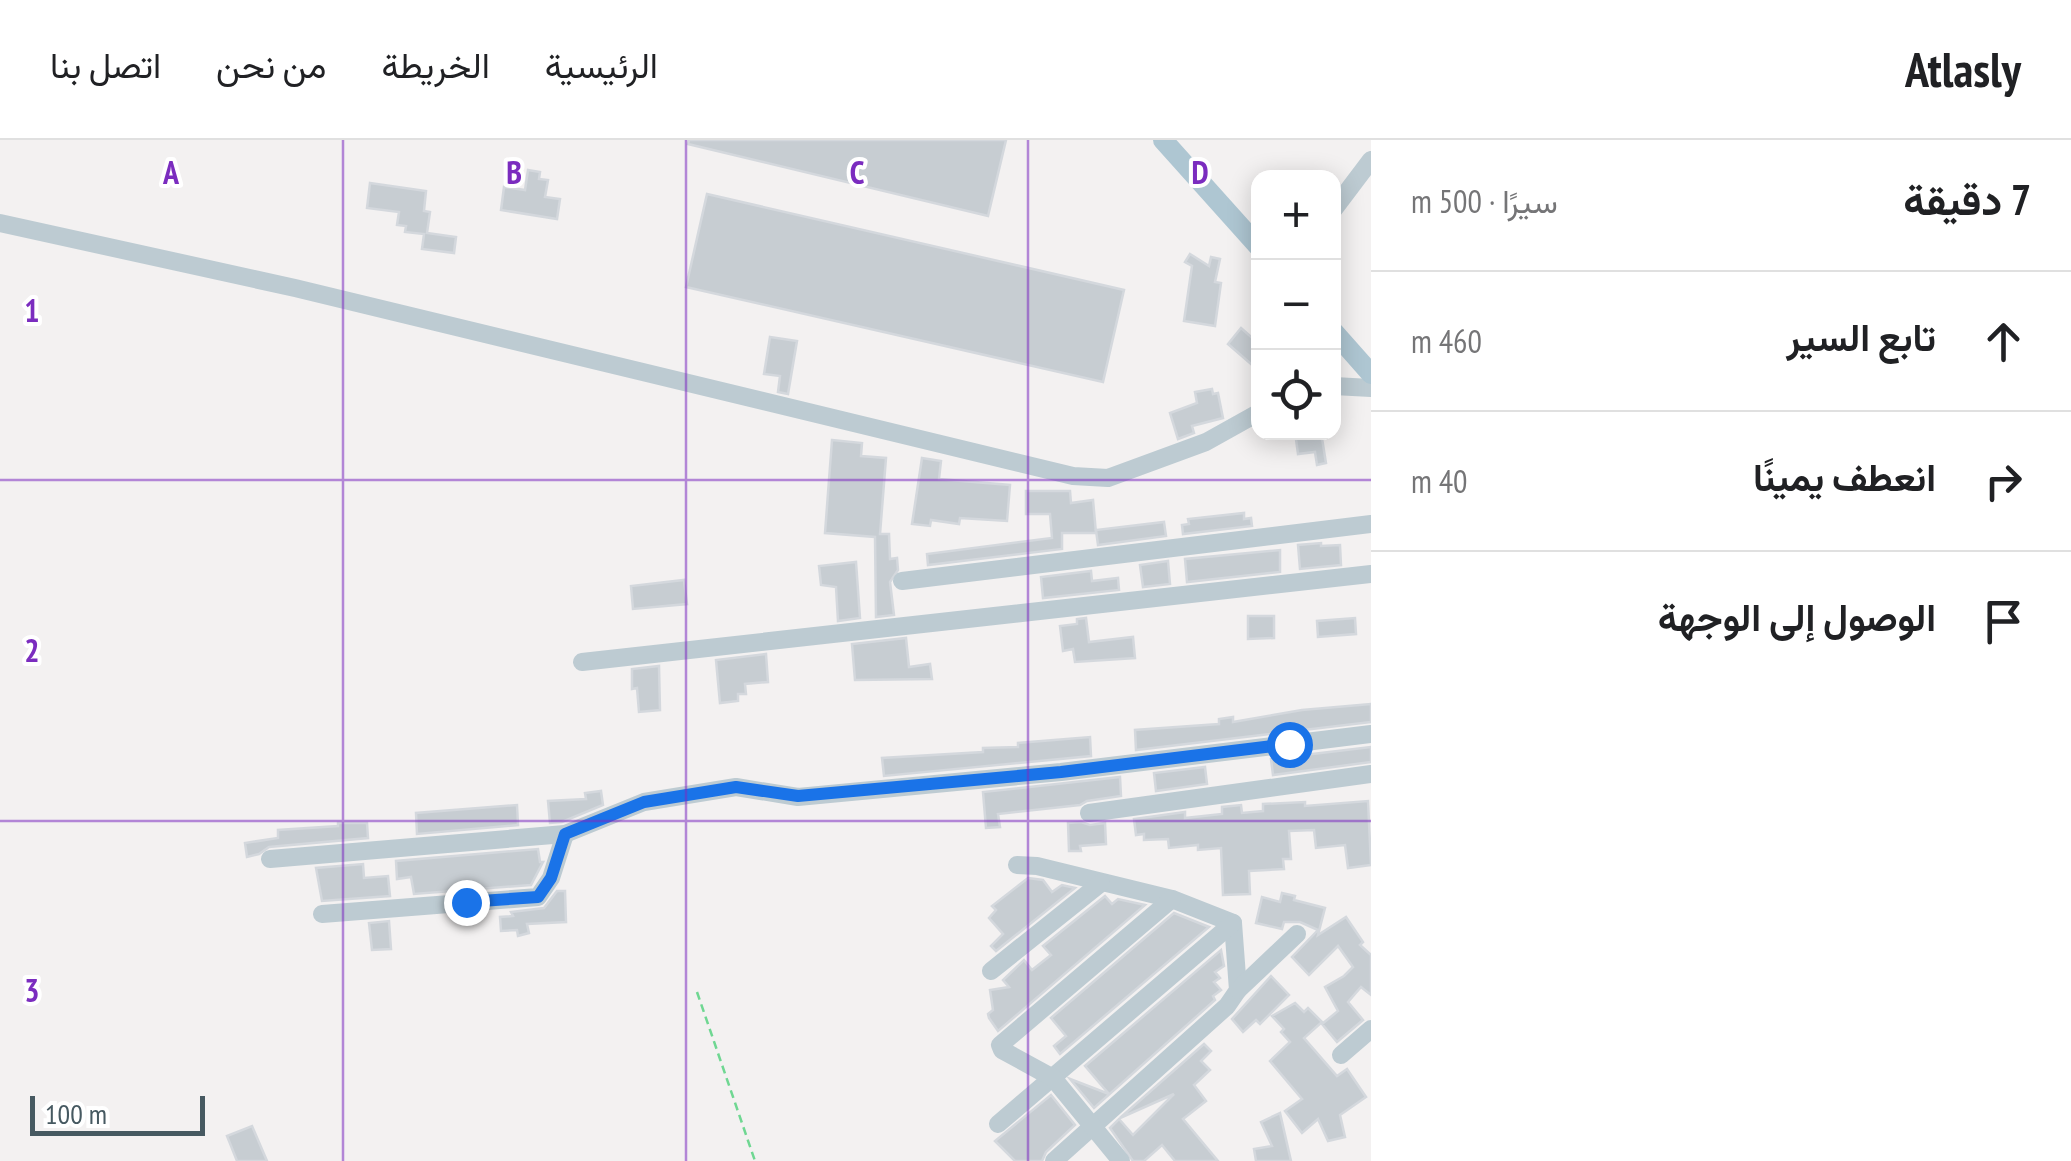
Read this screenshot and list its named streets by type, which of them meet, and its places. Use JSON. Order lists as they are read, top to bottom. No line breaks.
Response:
{"scale_bar":"100 m","page":{"header":"Atlasly","nav":["الرئيسية","الخريطة","من نحن","اتصل بنا"],"heading":["7 دقيقة","سيرًا · 500 m"],"map_buttons":["+","−"],"list":[["تابع السير","460 m"],["انعطف يمينًا","40 m"],"الوصول إلى الوجهة"],"scale":"100 m"},"grid":{"columns":["A","B","C","D"],"rows":["1","2","3"]}}
